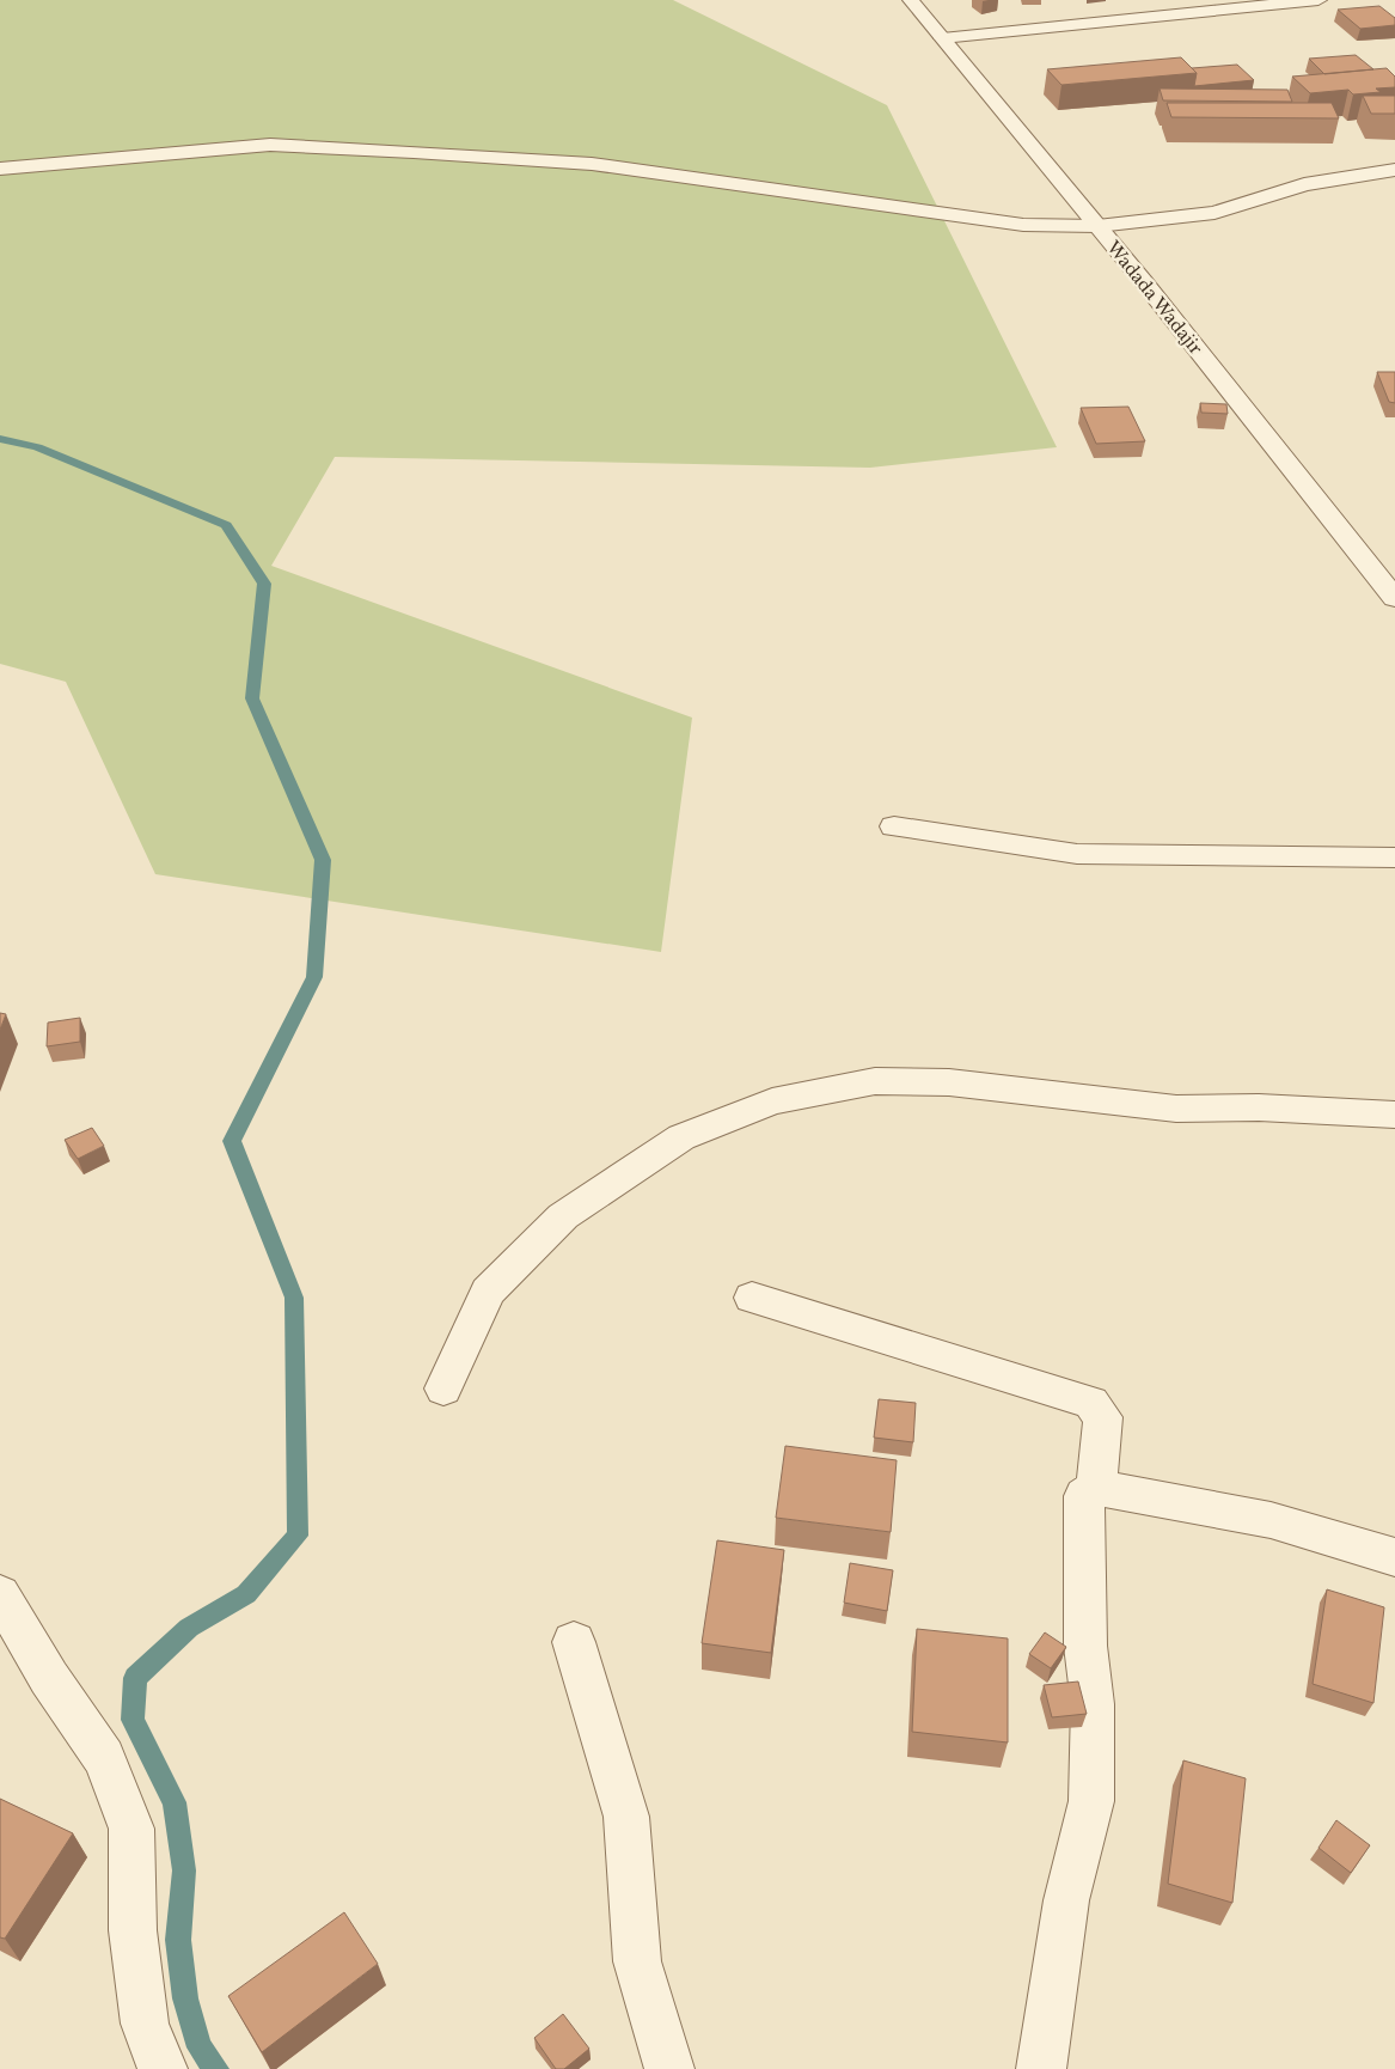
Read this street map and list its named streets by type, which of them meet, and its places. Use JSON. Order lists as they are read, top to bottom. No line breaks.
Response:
{"streets":{"street":["Wadada Wadajir"]}}
